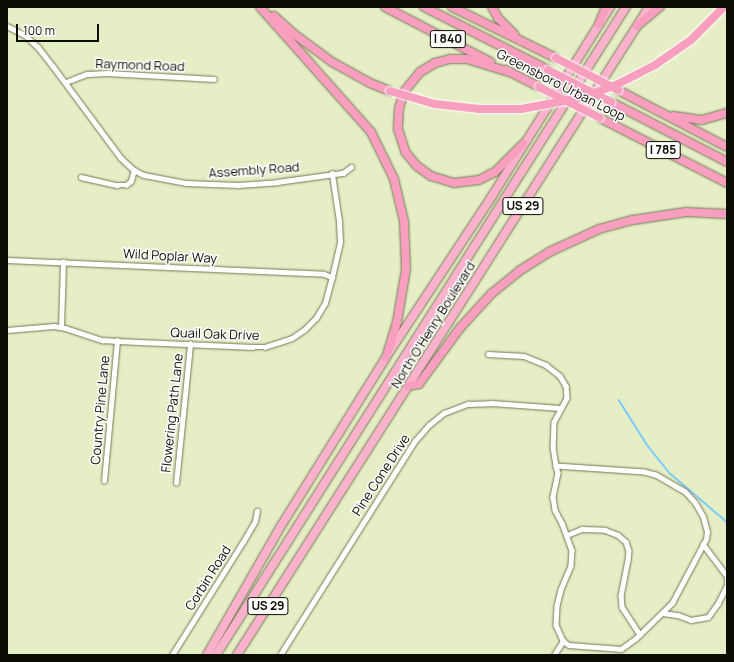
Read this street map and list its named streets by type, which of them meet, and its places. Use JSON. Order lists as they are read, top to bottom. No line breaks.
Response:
{"streets":{"highway":["I 840","Greensboro Urban Loop","I 785","US 29","North O'Henry Boulevard"],"street":["Raymond Road","Assembly Road","Wild Poplar Way","Quail Oak Drive","Country Pine Lane","Flowering Path Lane","Pine Cone Drive","Corbin Road"]},"crossings":[["Raymond Road","Assembly Road"],["Assembly Road","Quail Oak Drive"],["Wild Poplar Way","Quail Oak Drive"],["Quail Oak Drive","Country Pine Lane"],["Quail Oak Drive","Flowering Path Lane"]],"scale_bar":"100 m"}
